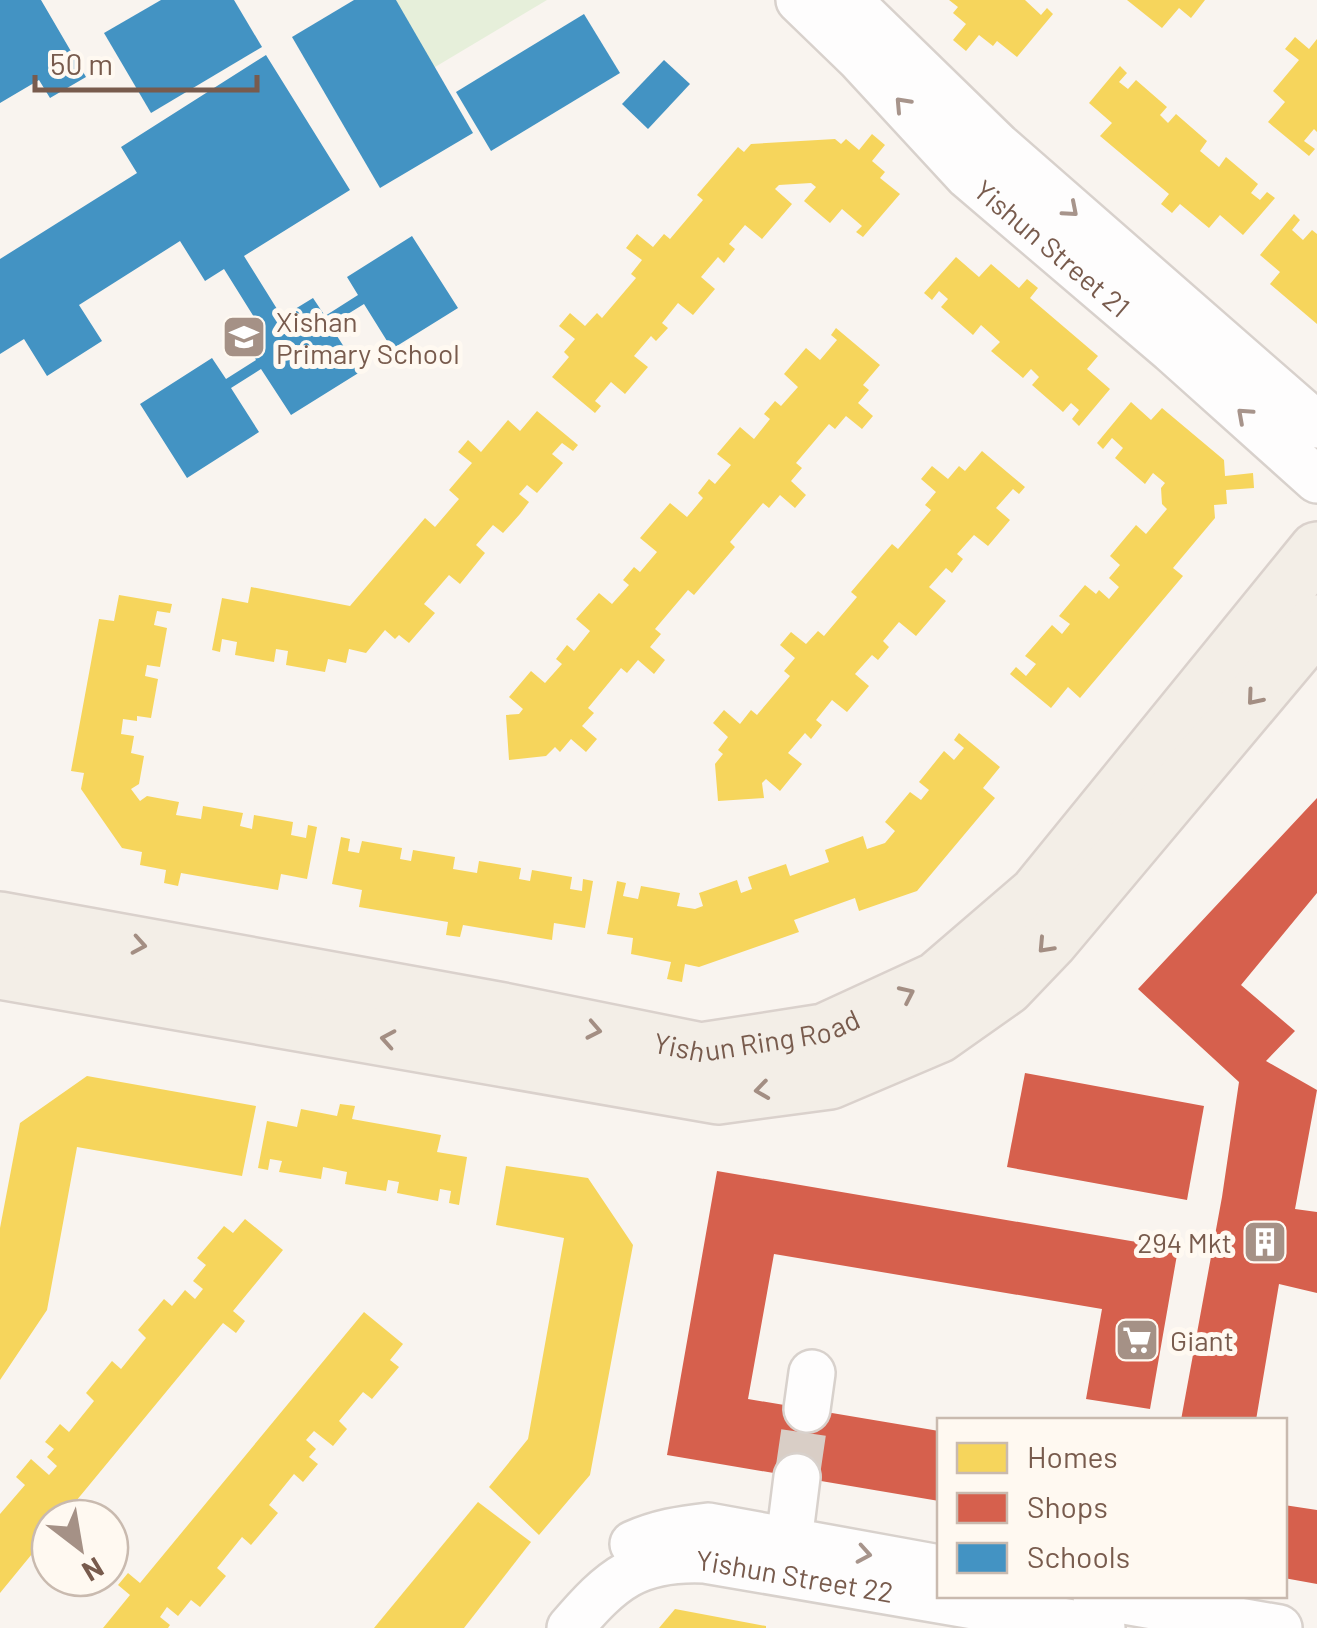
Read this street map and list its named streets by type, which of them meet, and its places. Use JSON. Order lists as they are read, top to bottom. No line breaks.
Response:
{"streets":{"main road":["Yishun Ring Road"],"street":["Yishun Street 21","Yishun Street 22"]},"places":{"school or university":["Xishan Primary School"],"building":["294 Mkt"],"supermarket":["Giant"]},"legend":["Homes","Shops","Schools"],"scale_bar":"50 m","north":"bottom right"}
